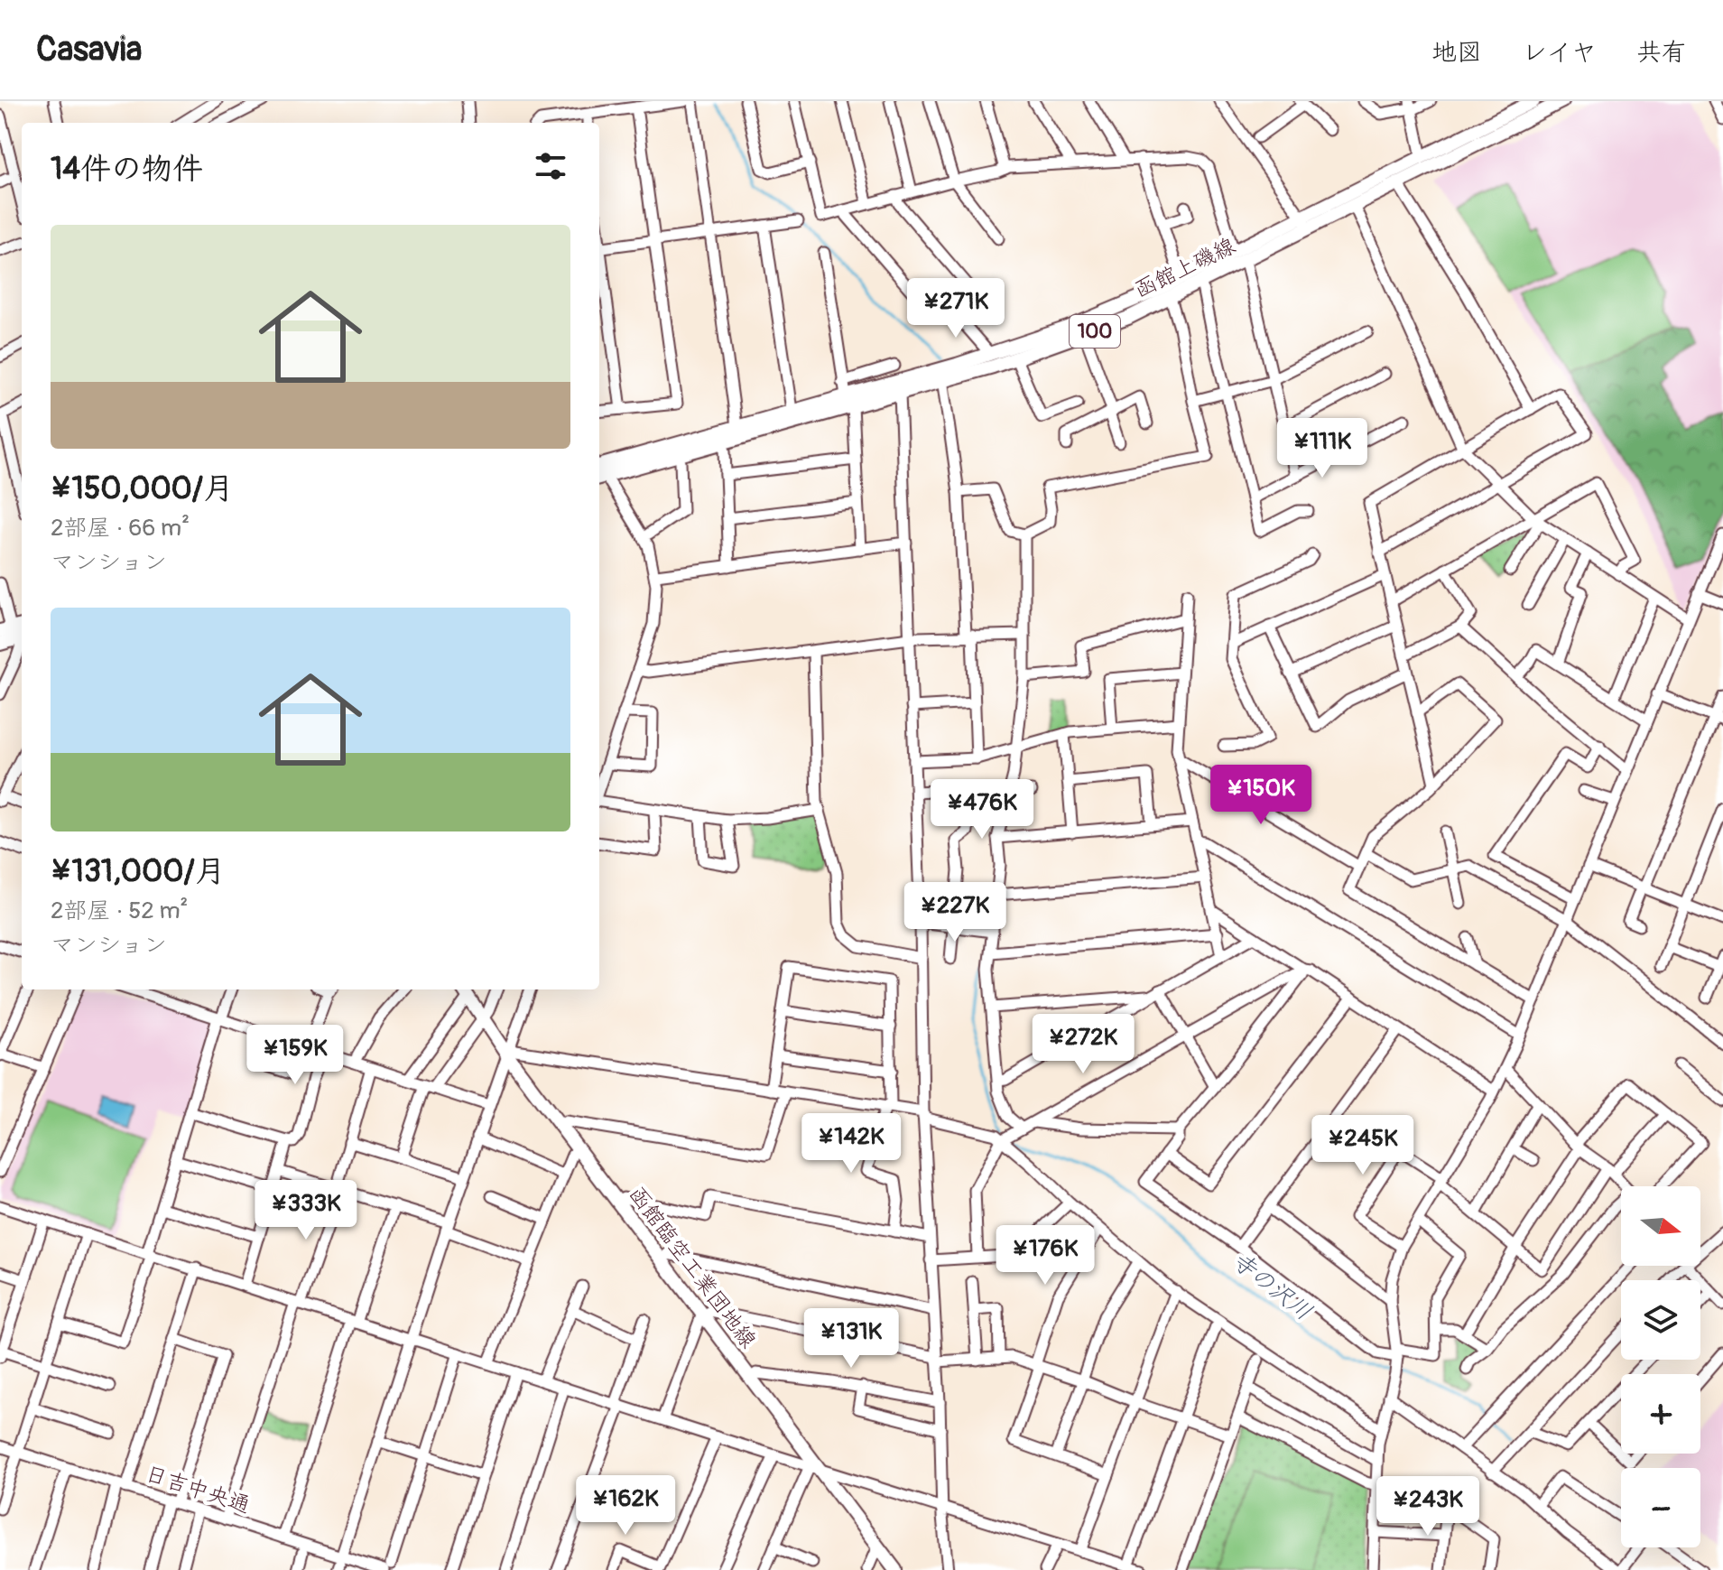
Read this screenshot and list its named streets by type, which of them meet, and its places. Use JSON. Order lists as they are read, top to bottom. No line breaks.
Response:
{"streets":{"main road":["函館上磯線","100","函館臨空工業団地線"],"street":["日吉中央通"]},"water":["寺の沢川"],"north":"right","page":{"header":"Casavia","nav":["地図","レイヤ","共有"],"heading":"14件の物件","list":[{"name":"¥150,000/月","note":"2部屋 · 66 m² · マンション"},{"name":"¥131,000/月","note":"2部屋 · 52 m² · マンション"}],"price":["¥271K","¥111K","¥150K","¥476K","¥227K","¥272K","¥159K","¥142K","¥245K","¥333K","¥176K","¥131K","¥162K","¥243K"],"map_buttons":["+","−"]}}
